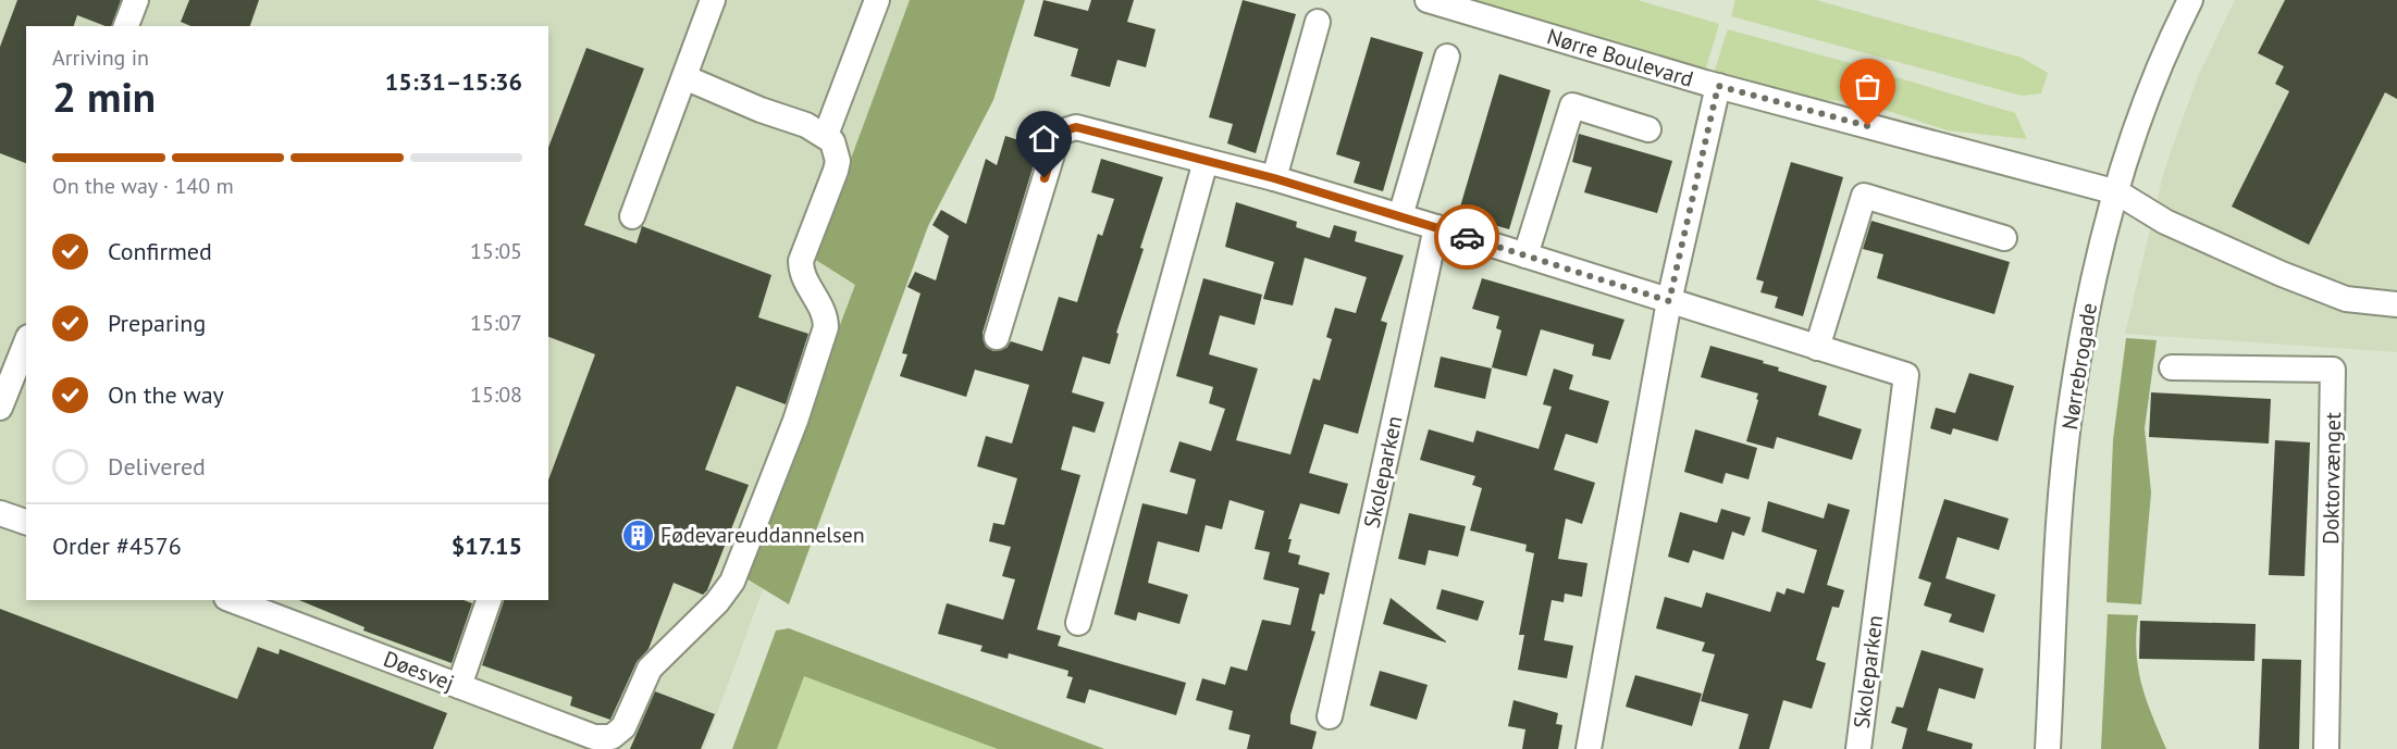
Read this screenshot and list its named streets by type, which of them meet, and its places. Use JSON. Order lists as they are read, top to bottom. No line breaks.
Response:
{"streets":{"street":["Nørre Boulevard","Nørrebrogade","Skoleparken","Doktorvænget","Døesvej"]},"crossings":[["Nørre Boulevard","Nørrebrogade"]],"places":{"building":["Fødevareuddannelsen"]},"page":{"heading":["2 min","Arriving in","15:31–15:36"],"panel":["Order #4576","$17.15"],"bar":"On the way · 140 m","list":[["Confirmed","15:05"],["Preparing","15:07"],["On the way","15:08"],"Delivered"]}}
